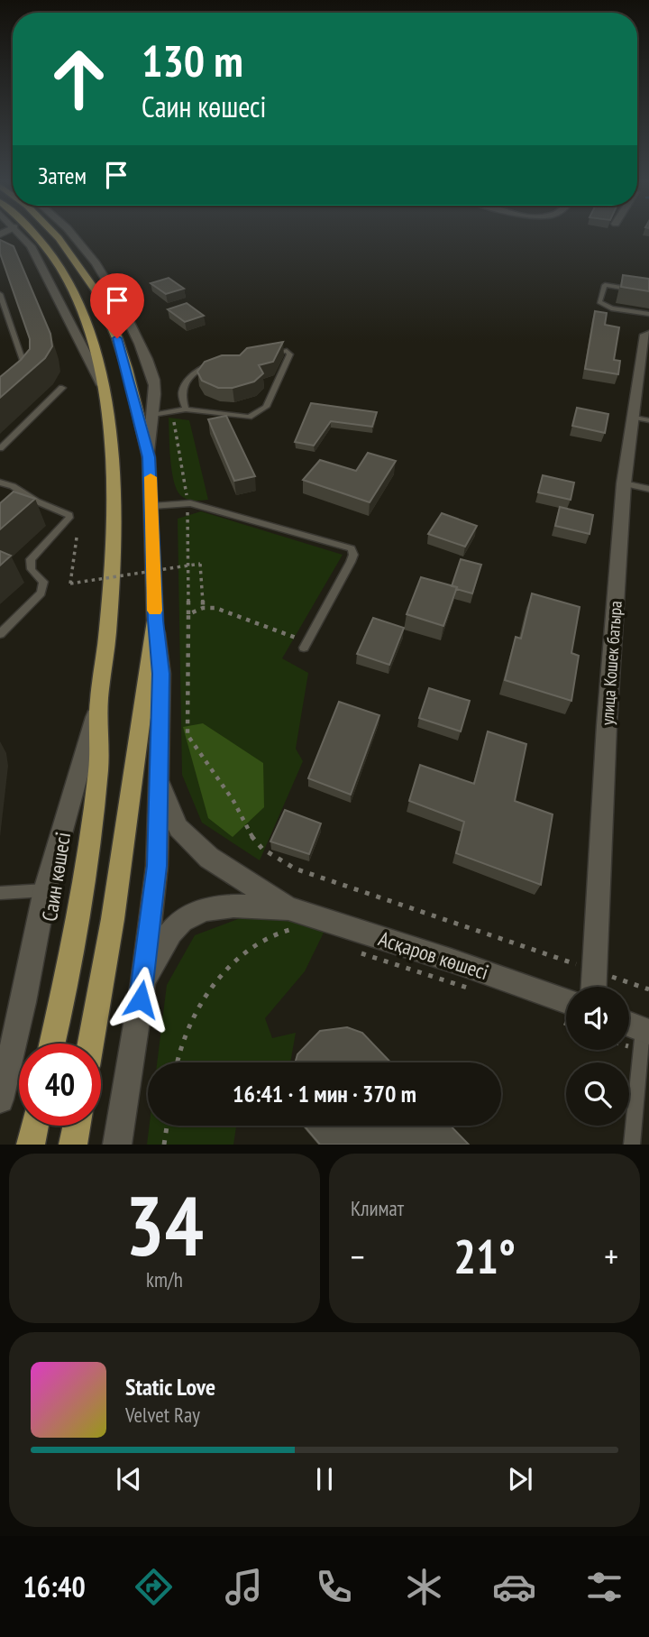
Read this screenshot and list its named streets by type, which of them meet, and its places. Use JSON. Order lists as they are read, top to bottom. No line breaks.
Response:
{"streets":{"main road":["Саин көшесі"],"street":["улица Кошек батыра","Асқаров көшесі"]},"page":{"turn":["130 m","Саин көшесі"],"then":"Затем","limit":"40","trip":"16:41 · 1 мин · 370 m","tile":[["34","km/h"],"Климат"],"heat":["−","21°","+"],"song":["Static Love","Velvet Ray"],"tabs":"16:40"}}
